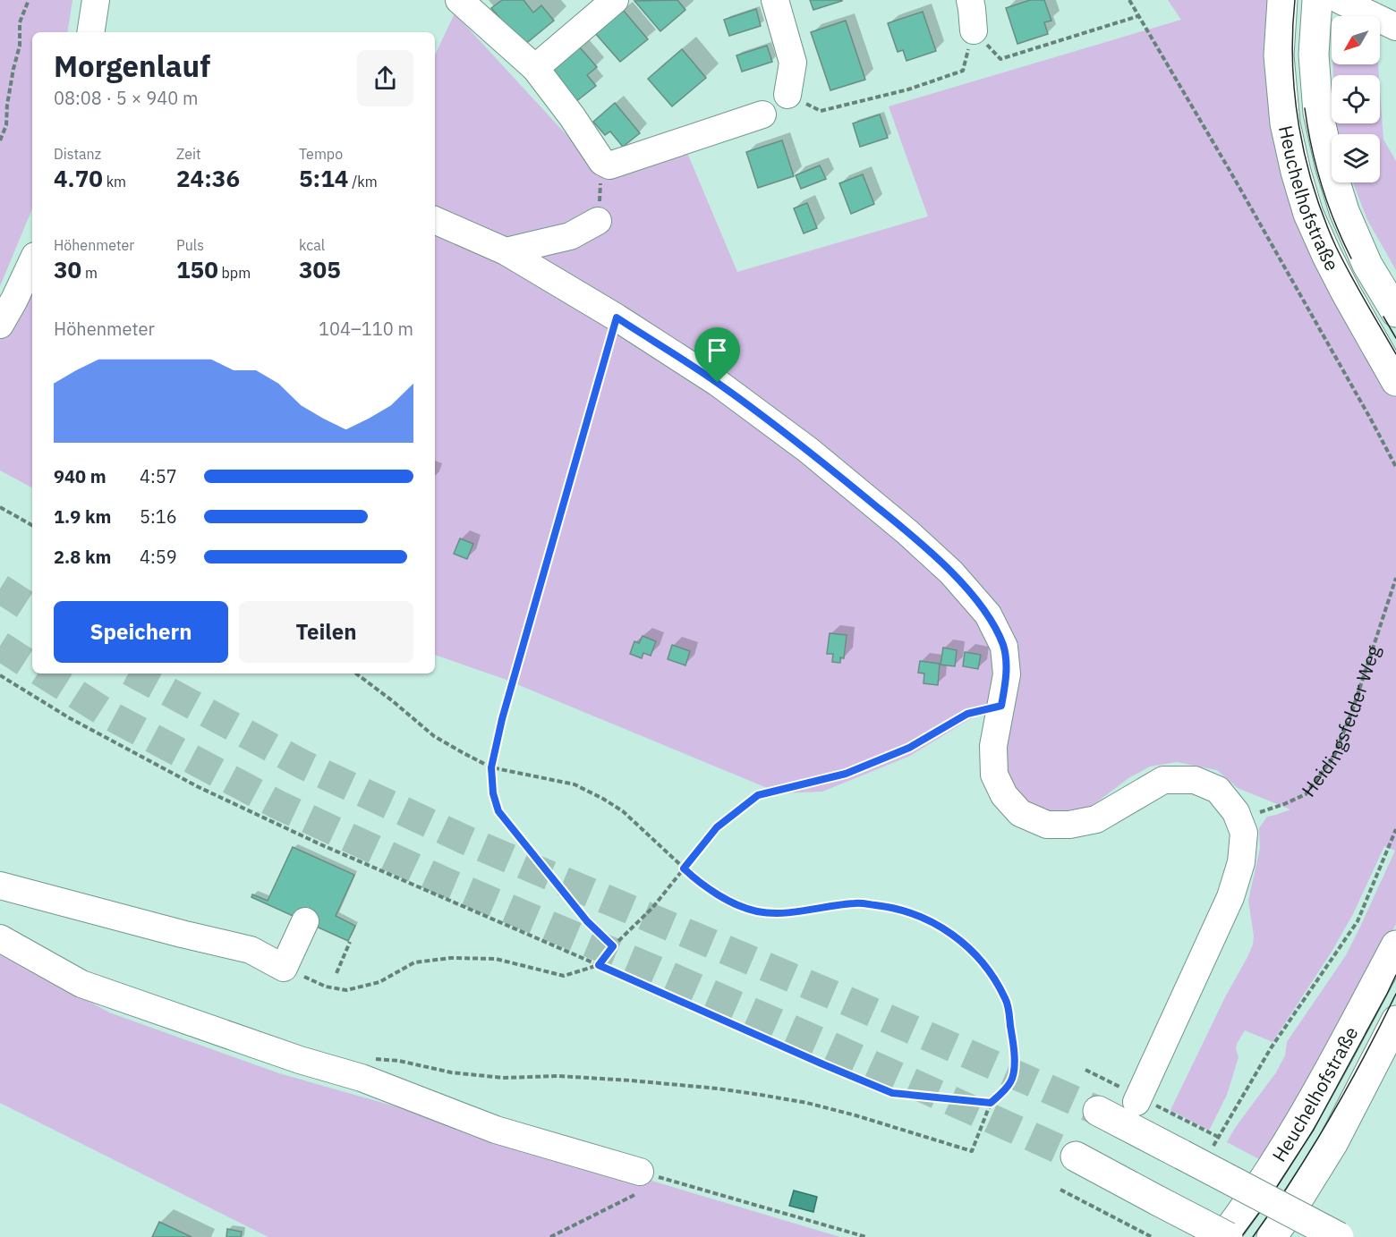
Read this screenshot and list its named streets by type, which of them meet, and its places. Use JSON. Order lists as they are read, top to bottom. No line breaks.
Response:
{"streets":{"main road":["Heuchelhofstraße"],"path":["Heidingsfelder Weg"]},"north":"bottom left","page":{"heading":["Morgenlauf","08:08 · 5 × 940 m"],"stats":[["Distanz","4.70 km"],["Zeit","24:36"],["Tempo","5:14 /km"],["Höhenmeter","30 m"],["Puls","150 bpm"],["kcal","305"]],"chart":["Höhenmeter","104–110 m"],"list":[{"name":"940 m","note":"4:57"},{"name":"1.9 km","note":"5:16"},{"name":"2.8 km","note":"4:59"}],"buttons":["Speichern","Teilen"]}}
